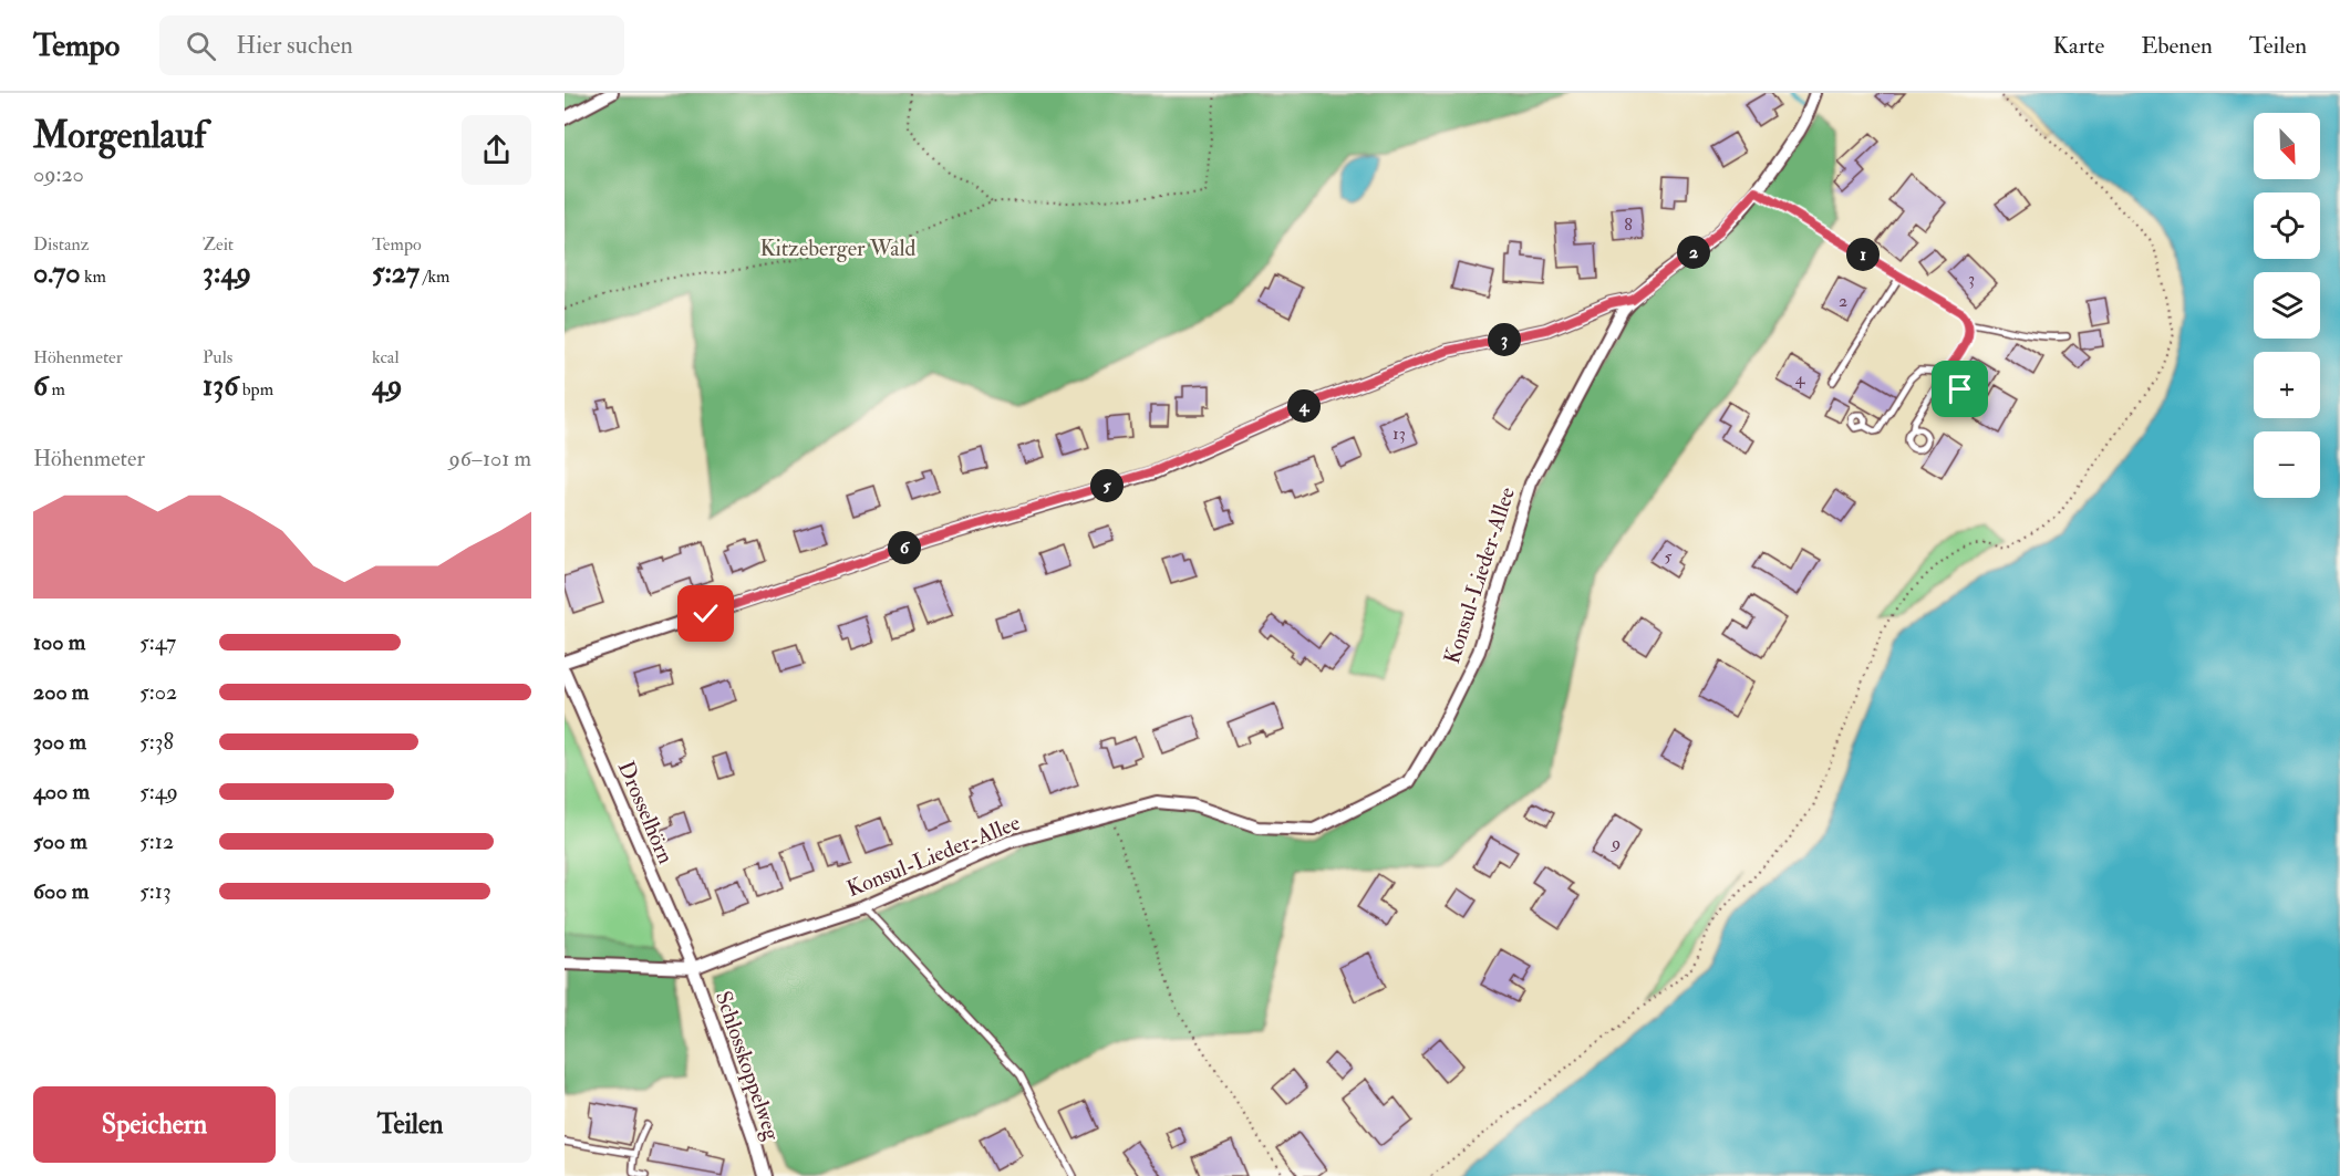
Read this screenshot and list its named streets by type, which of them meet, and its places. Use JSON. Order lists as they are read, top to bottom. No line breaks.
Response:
{"streets":{"street":["Konsul-Lieder-Allee","Drosselhörn","Schlosskoppelweg"]},"crossings":[["Konsul-Lieder-Allee","Drosselhörn"],["Konsul-Lieder-Allee","Schlosskoppelweg"],["Drosselhörn","Schlosskoppelweg"]],"parks":["Kitzeberger Wald"],"house_numbers":["8","3","2","4","13","5","9"],"north":"bottom right","page":{"header":"Tempo","search":"Hier suchen","nav":["Karte","Ebenen","Teilen"],"heading":["Morgenlauf","09:20"],"map_buttons":["+","−"],"stats":[["Distanz","0.70 km"],["Zeit","3:49"],["Tempo","5:27 /km"],["Höhenmeter","6 m"],["Puls","136 bpm"],["kcal","49"]],"pins":["2","1","3","4","5","6"],"chart":["Höhenmeter","96–101 m"],"list":[{"name":"100 m","note":"5:47"},{"name":"200 m","note":"5:02"},{"name":"300 m","note":"5:38"},{"name":"400 m","note":"5:49"},{"name":"500 m","note":"5:12"},{"name":"600 m","note":"5:13"}],"buttons":["Speichern","Teilen"]}}
